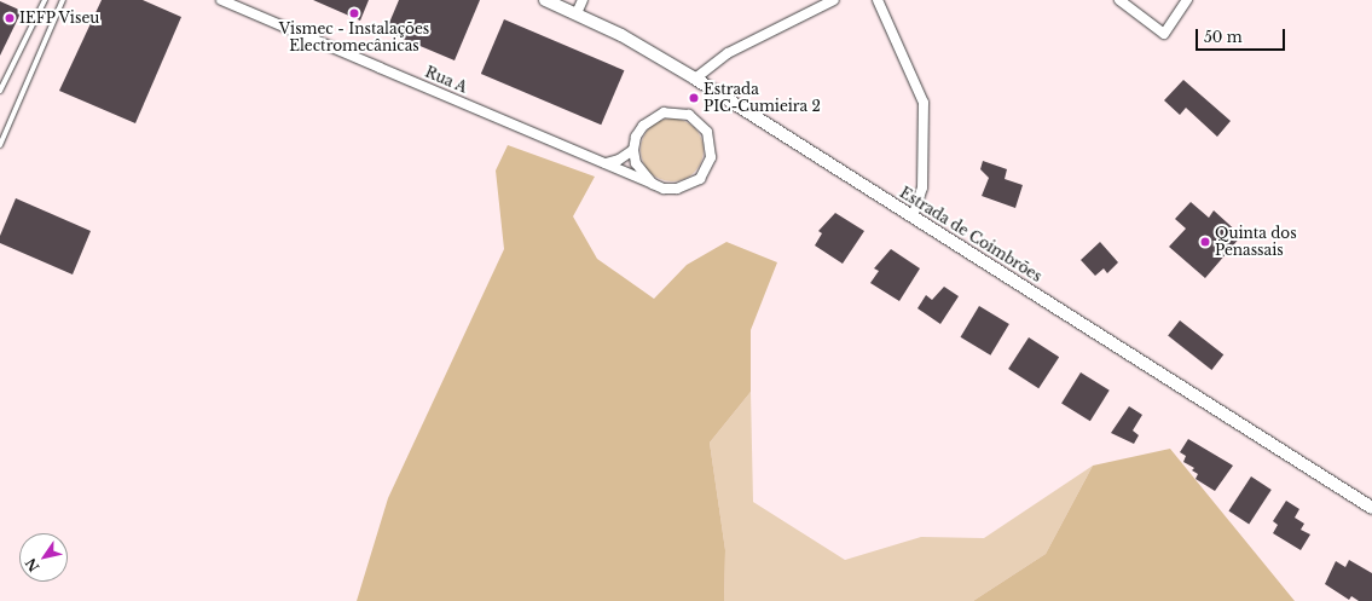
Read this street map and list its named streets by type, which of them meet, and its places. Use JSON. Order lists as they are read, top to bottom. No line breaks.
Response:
{"streets":{"street":["Rua A","Estrada de Coimbrões"]},"places":["Vismec - Instalações Electromecânicas","IEFP Viseu","Estrada PIC-Cumieira 2","Quinta dos Penassais"],"scale_bar":"50 m","north":"bottom left"}
